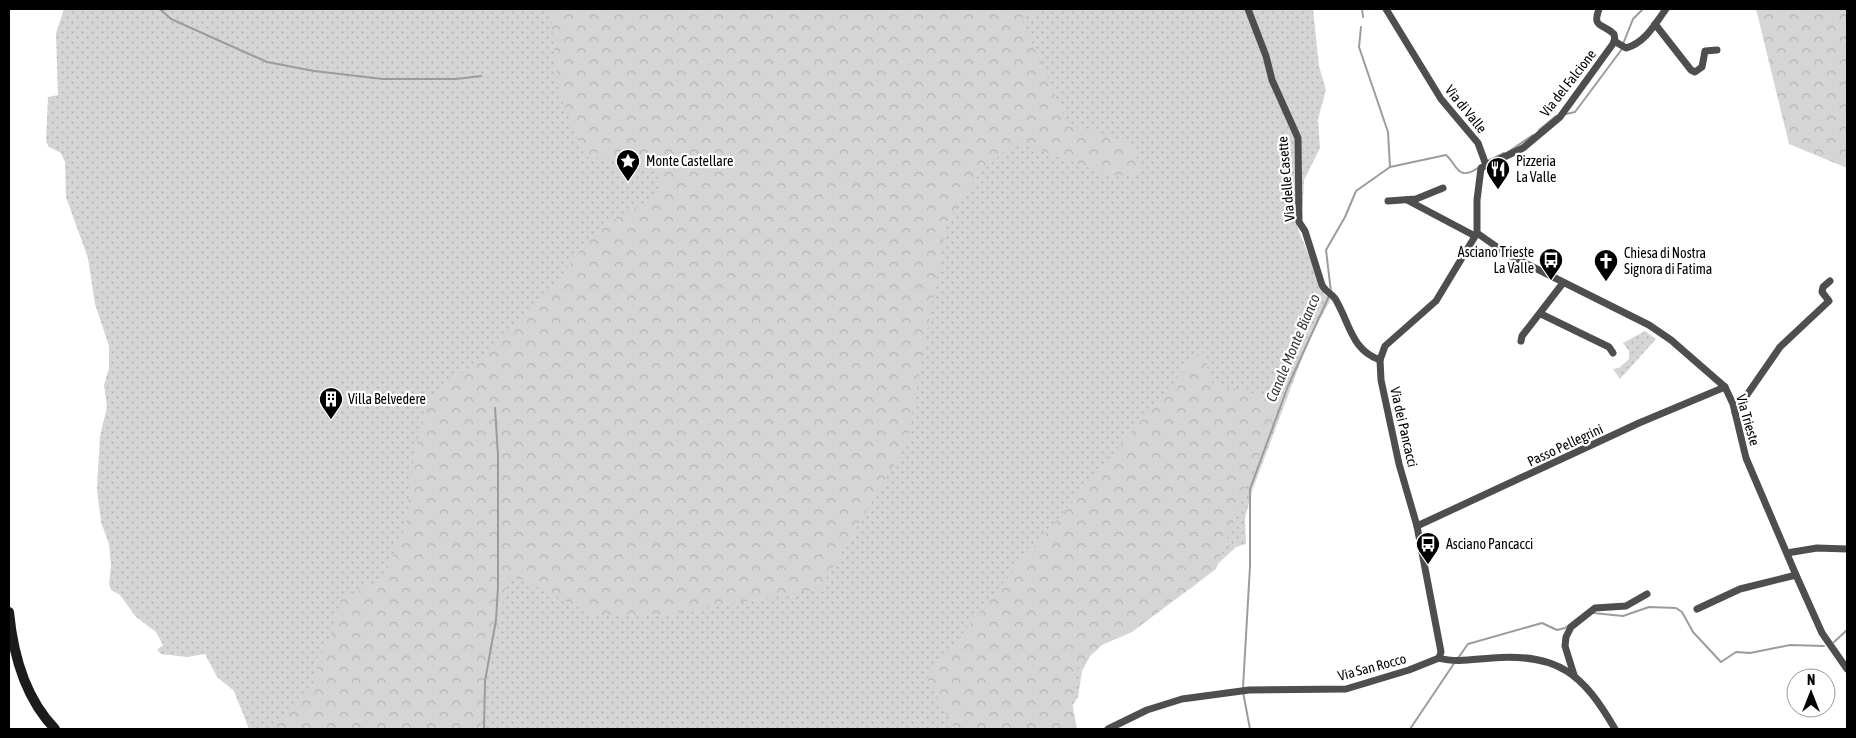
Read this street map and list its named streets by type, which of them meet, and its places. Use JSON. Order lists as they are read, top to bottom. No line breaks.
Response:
{"streets":{"street":["Via del Falcione","Via di Valle","Via delle Casette","Via Trieste","Via dei Pancacci","Passo Pellegrini","Via San Rocco"]},"crossings":[["Via del Falcione","Via di Valle"],["Via delle Casette","Via dei Pancacci"],["Via Trieste","Passo Pellegrini"],["Via dei Pancacci","Passo Pellegrini"],["Via dei Pancacci","Via San Rocco"]],"water":["Canale Monte Bianco"],"places":{"place":["Monte Castellare"],"restaurant":["Pizzeria La Valle"],"bus stop":["Asciano Trieste La Valle","Asciano Pancacci"],"church":["Chiesa di Nostra Signora di Fatima"],"building":["Villa Belvedere"]},"north":"top"}
